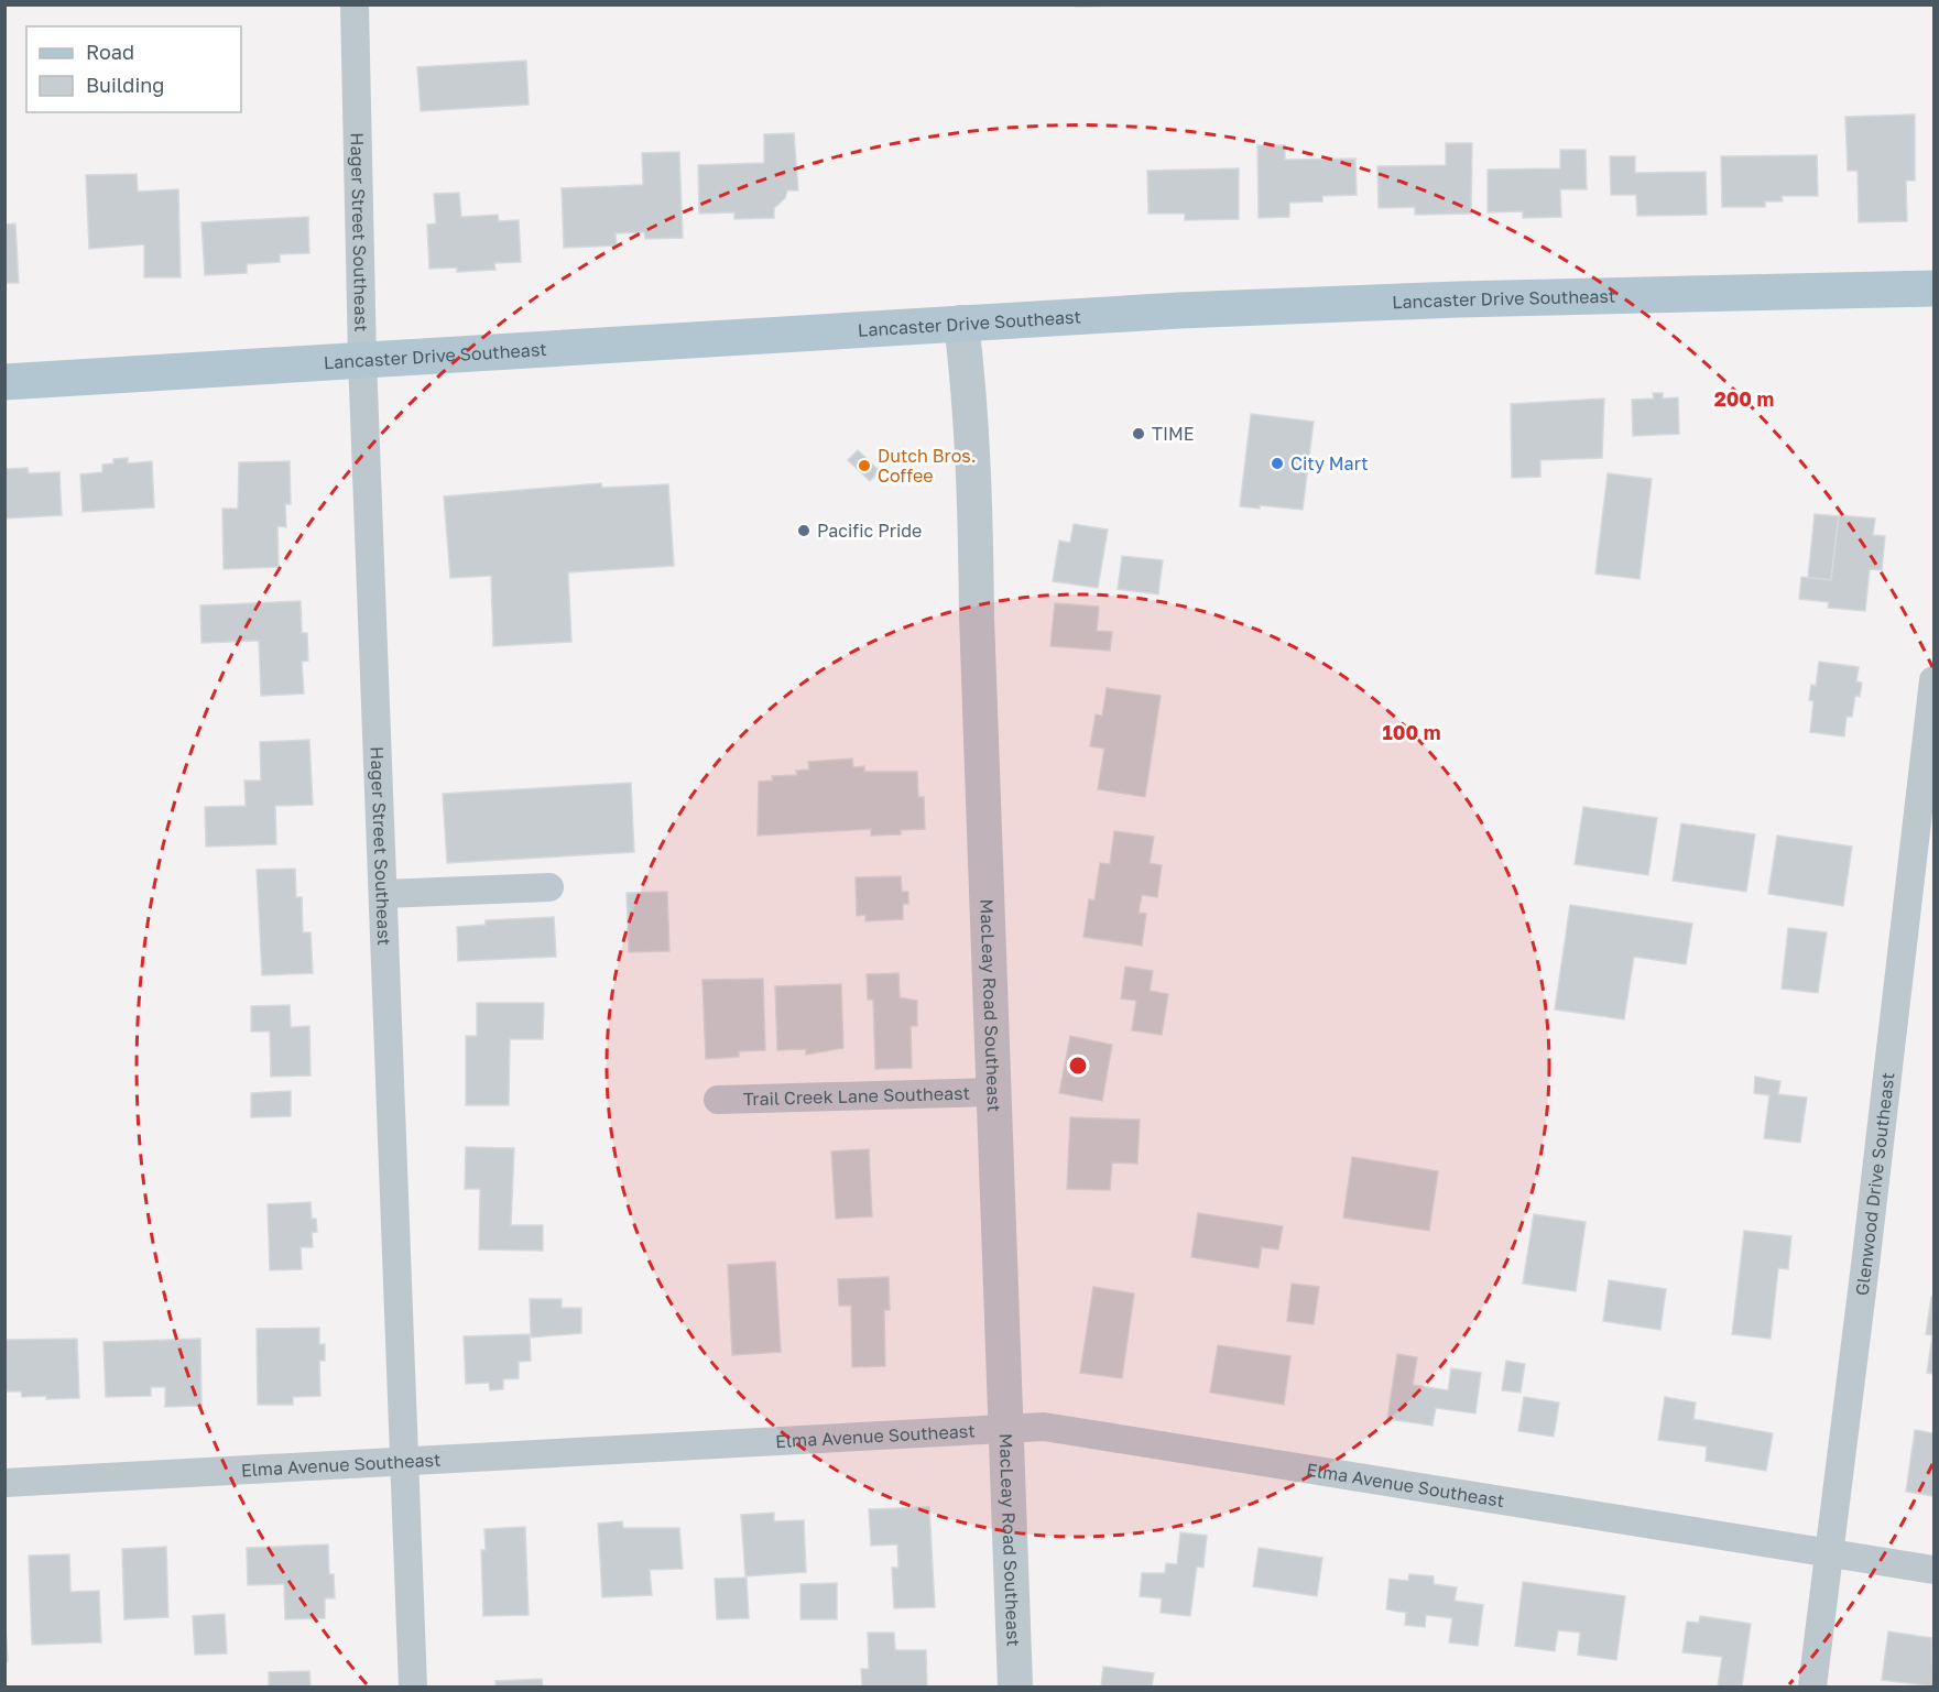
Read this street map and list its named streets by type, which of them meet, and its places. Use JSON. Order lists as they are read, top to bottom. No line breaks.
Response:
{"streets":{"main road":["Lancaster Drive Southeast"],"street":["Hager Street Southeast","MacLeay Road Southeast","Trail Creek Lane Southeast","Glenwood Drive Southeast","Elma Avenue Southeast"]},"crossings":[["Hager Street Southeast","Lancaster Drive Southeast"],["Hager Street Southeast","Elma Avenue Southeast"],["Lancaster Drive Southeast","MacLeay Road Southeast"],["MacLeay Road Southeast","Trail Creek Lane Southeast"],["MacLeay Road Southeast","Elma Avenue Southeast"],["Glenwood Drive Southeast","Elma Avenue Southeast"]],"places":["TIME","City Mart","Dutch Bros. Coffee","Pacific Pride"],"legend":["Road","Building"],"rings":["200 m","100 m"]}
